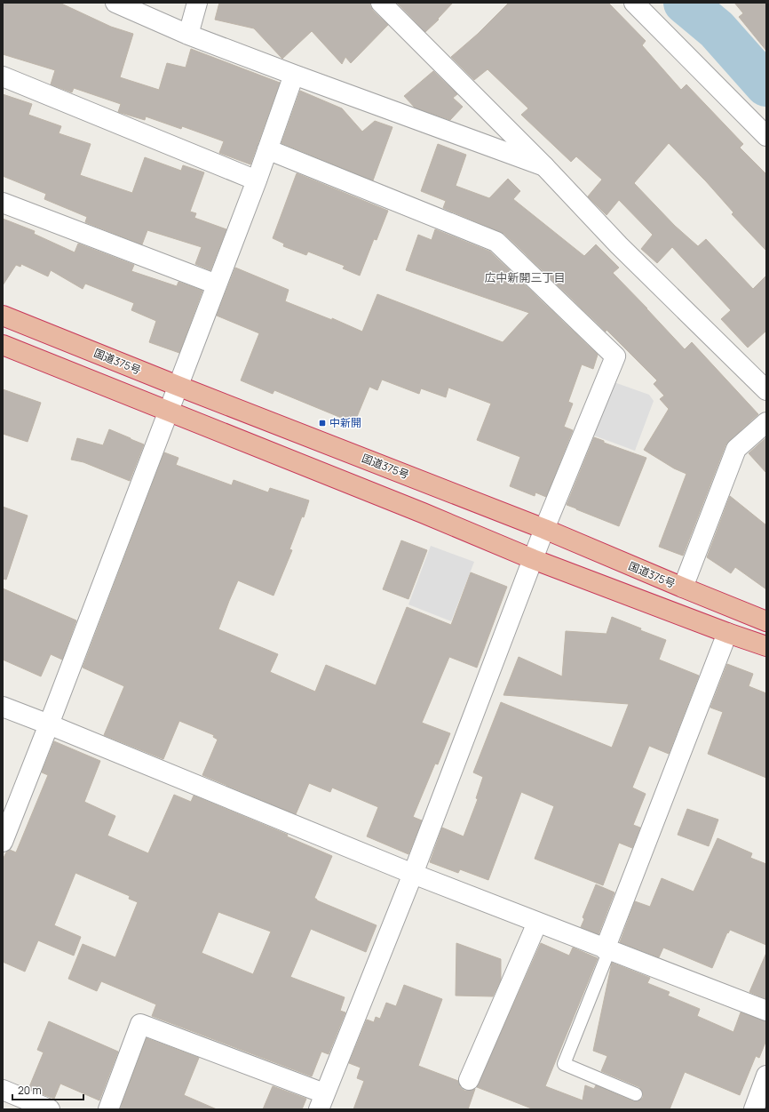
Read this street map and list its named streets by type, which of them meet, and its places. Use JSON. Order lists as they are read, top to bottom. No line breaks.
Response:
{"streets":{"highway":["国道375号"]},"districts":["広中新開三丁目"],"places":{"transit":["中新開"]},"scale_bar":"20 m"}
